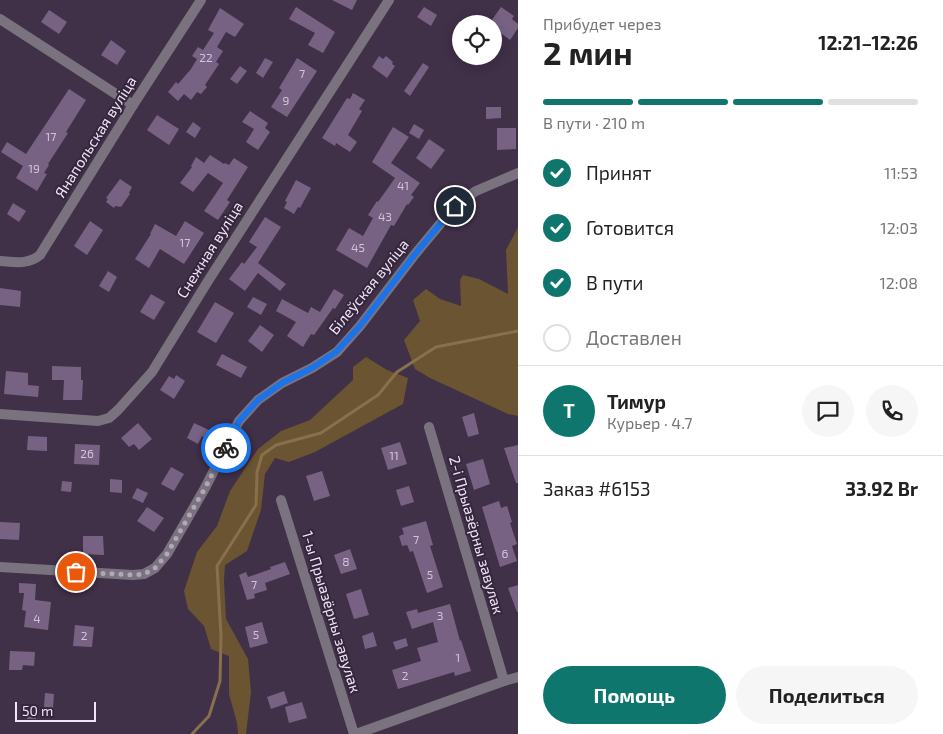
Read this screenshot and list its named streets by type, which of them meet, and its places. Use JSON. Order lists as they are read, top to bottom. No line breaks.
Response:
{"streets":{"street":["Янапольская вуліца","Снежная вуліца","Білеўская вуліца","2-і Прыазёрны завулак","1-ы Прыазёрны завулак"]},"house_numbers":["22","7","9","17","19","41","43","17","45","26","11","7","6","8","5","7","3","4","5","2","1","2"],"scale_bar":"50 m","page":{"heading":["2 мин","Прибудет через","12:21–12:26"],"panel":["Тимур","Курьер · 4.7","Заказ #6153","33.92 Br"],"bar":"В пути · 210 m","list":[["Принят","11:53"],["Готовится","12:03"],["В пути","12:08"],"Доставлен"],"round":"Т","buttons":["Помощь","Поделиться"],"scale":"50 m"}}
